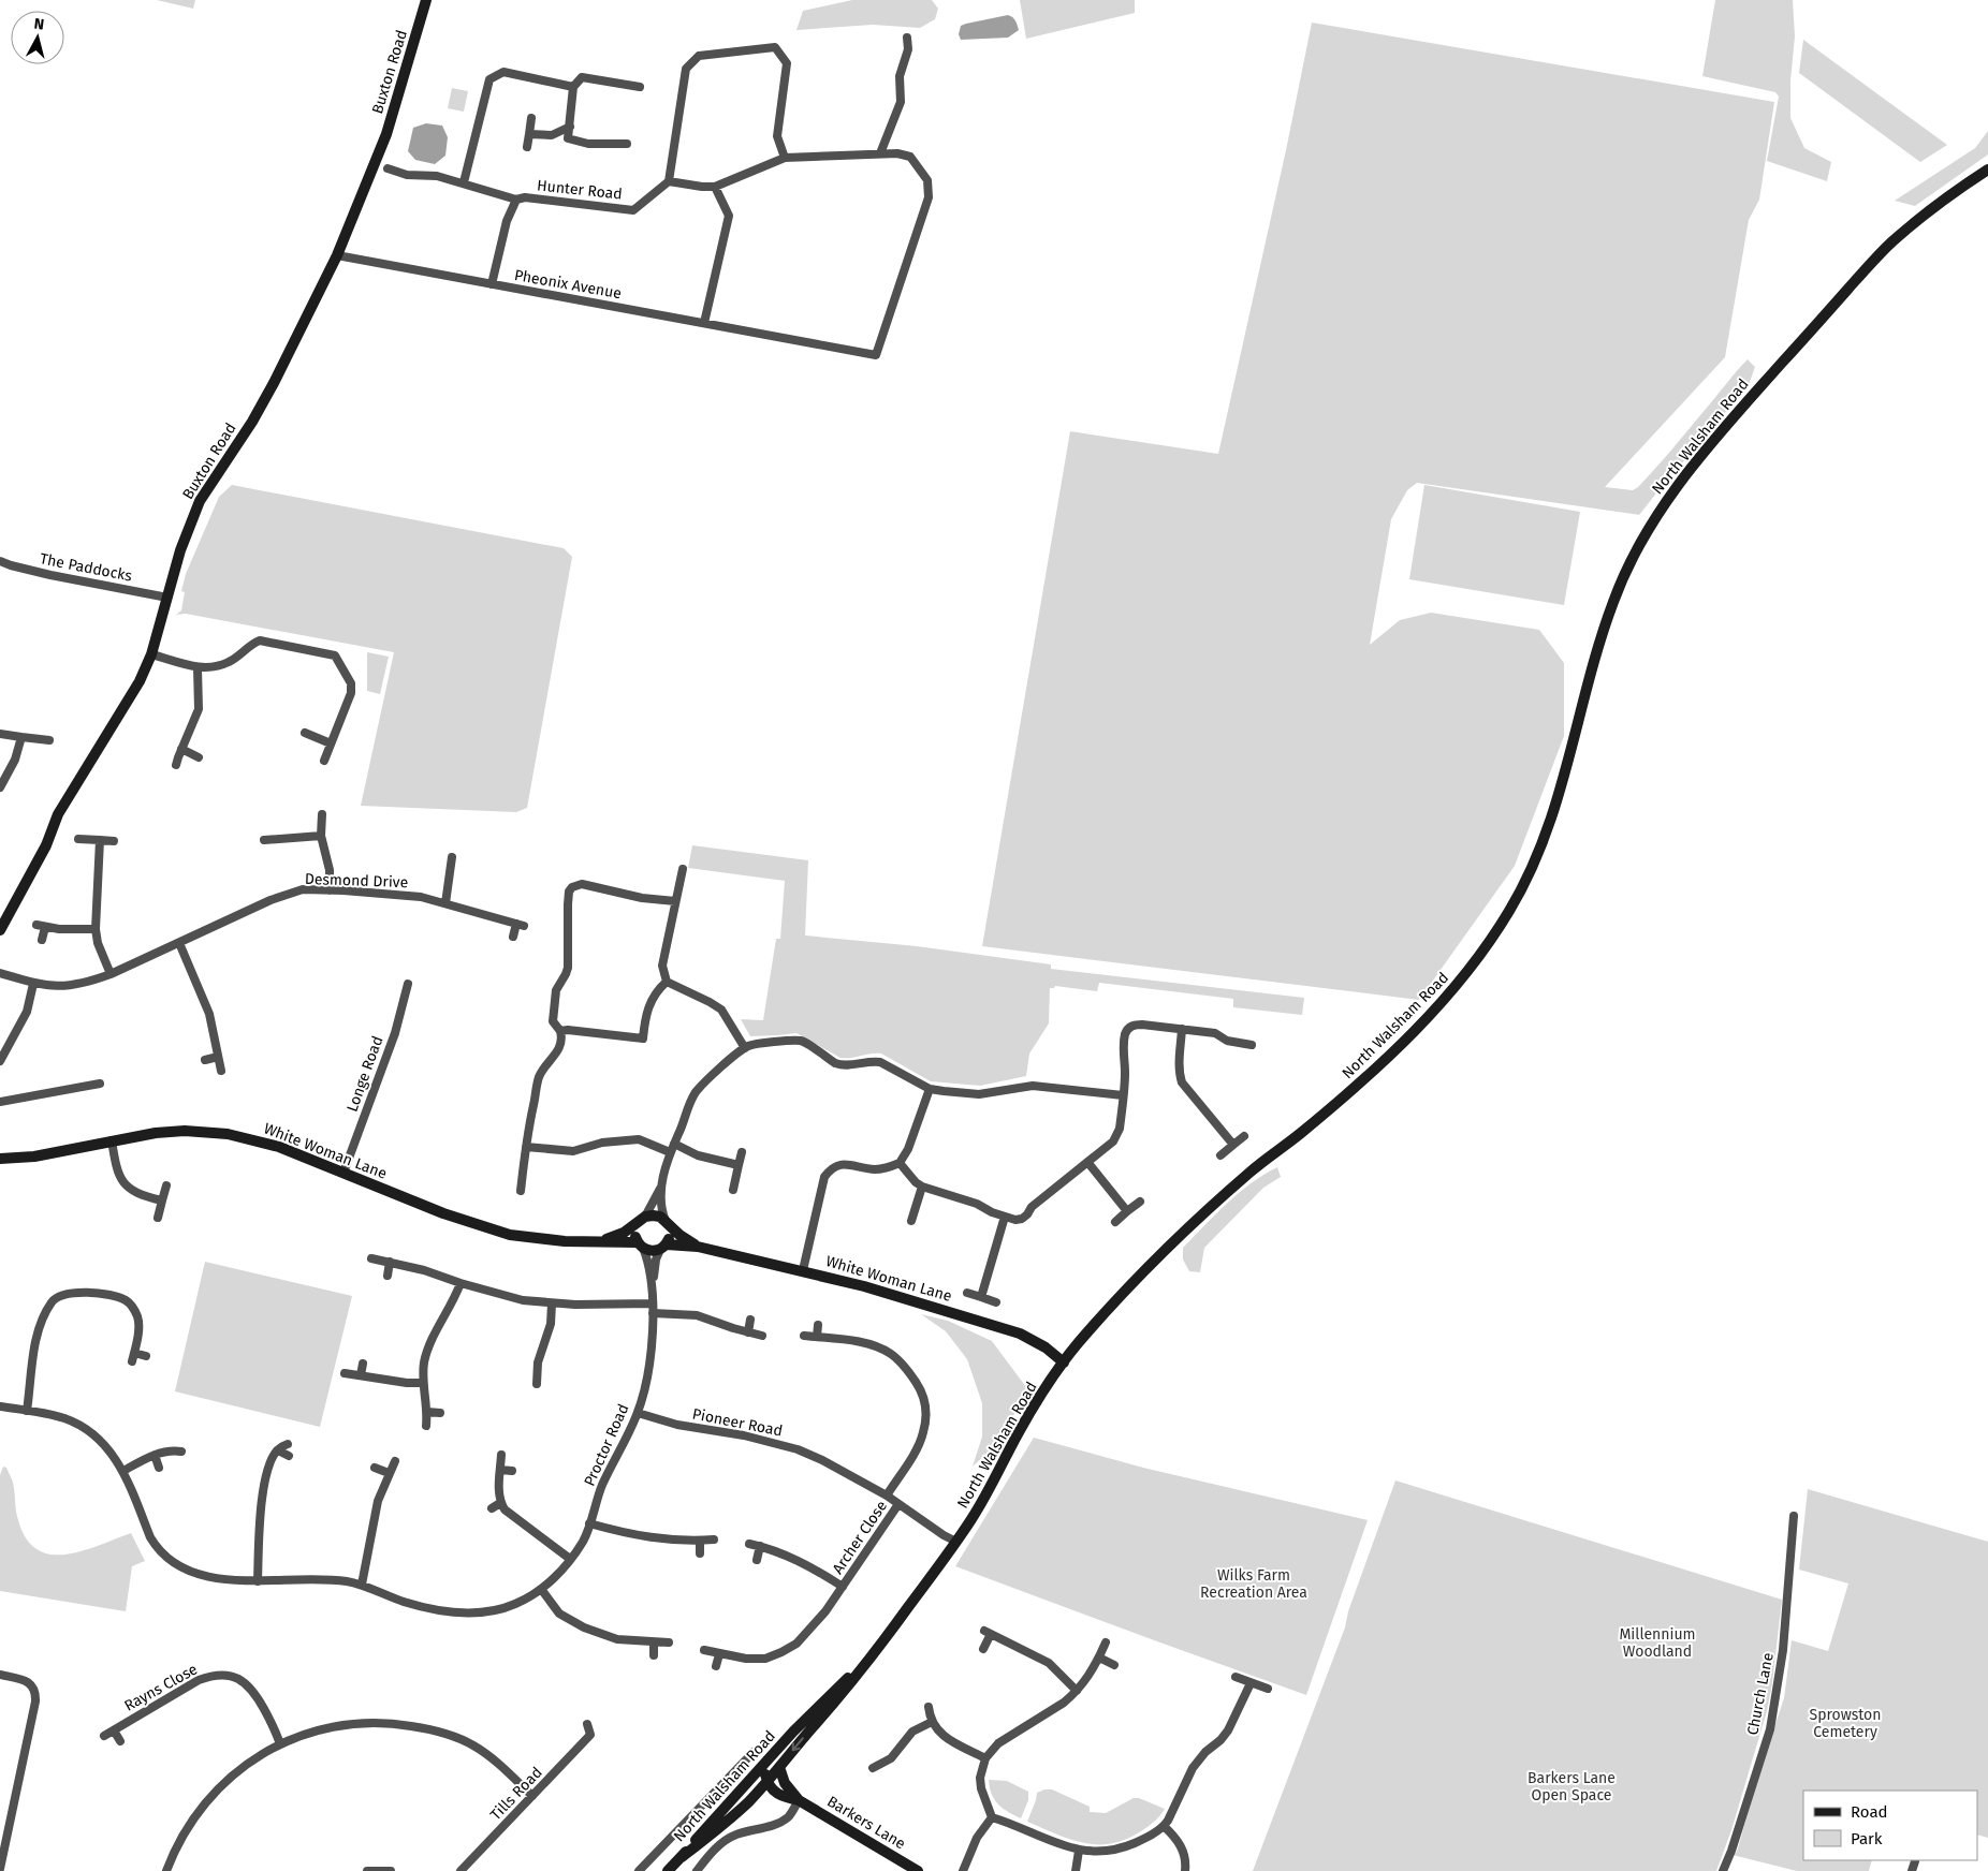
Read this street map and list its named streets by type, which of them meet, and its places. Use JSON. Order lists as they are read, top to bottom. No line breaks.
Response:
{"streets":{"street":["Buxton Road","Hunter Road","Pheonix Avenue","North Walsham Road","The Paddocks","Desmond Drive","Longe Road","White Woman Lane","Pioneer Road","Proctor Road","Archer Close","Rayns Close","Church Lane","Tills Road","Barkers Lane"]},"crossings":[["Buxton Road","Pheonix Avenue"],["Buxton Road","The Paddocks"],["North Walsham Road","White Woman Lane"],["North Walsham Road","Pioneer Road"],["North Walsham Road","Barkers Lane"],["Longe Road","White Woman Lane"],["White Woman Lane","Proctor Road"],["Pioneer Road","Proctor Road"],["Pioneer Road","Archer Close"]],"parks":["Wilks Farm Recreation Area","Millennium Woodland","Sprowston Cemetery","Barkers Lane Open Space"],"legend":["Road","Park"],"north":"top"}
